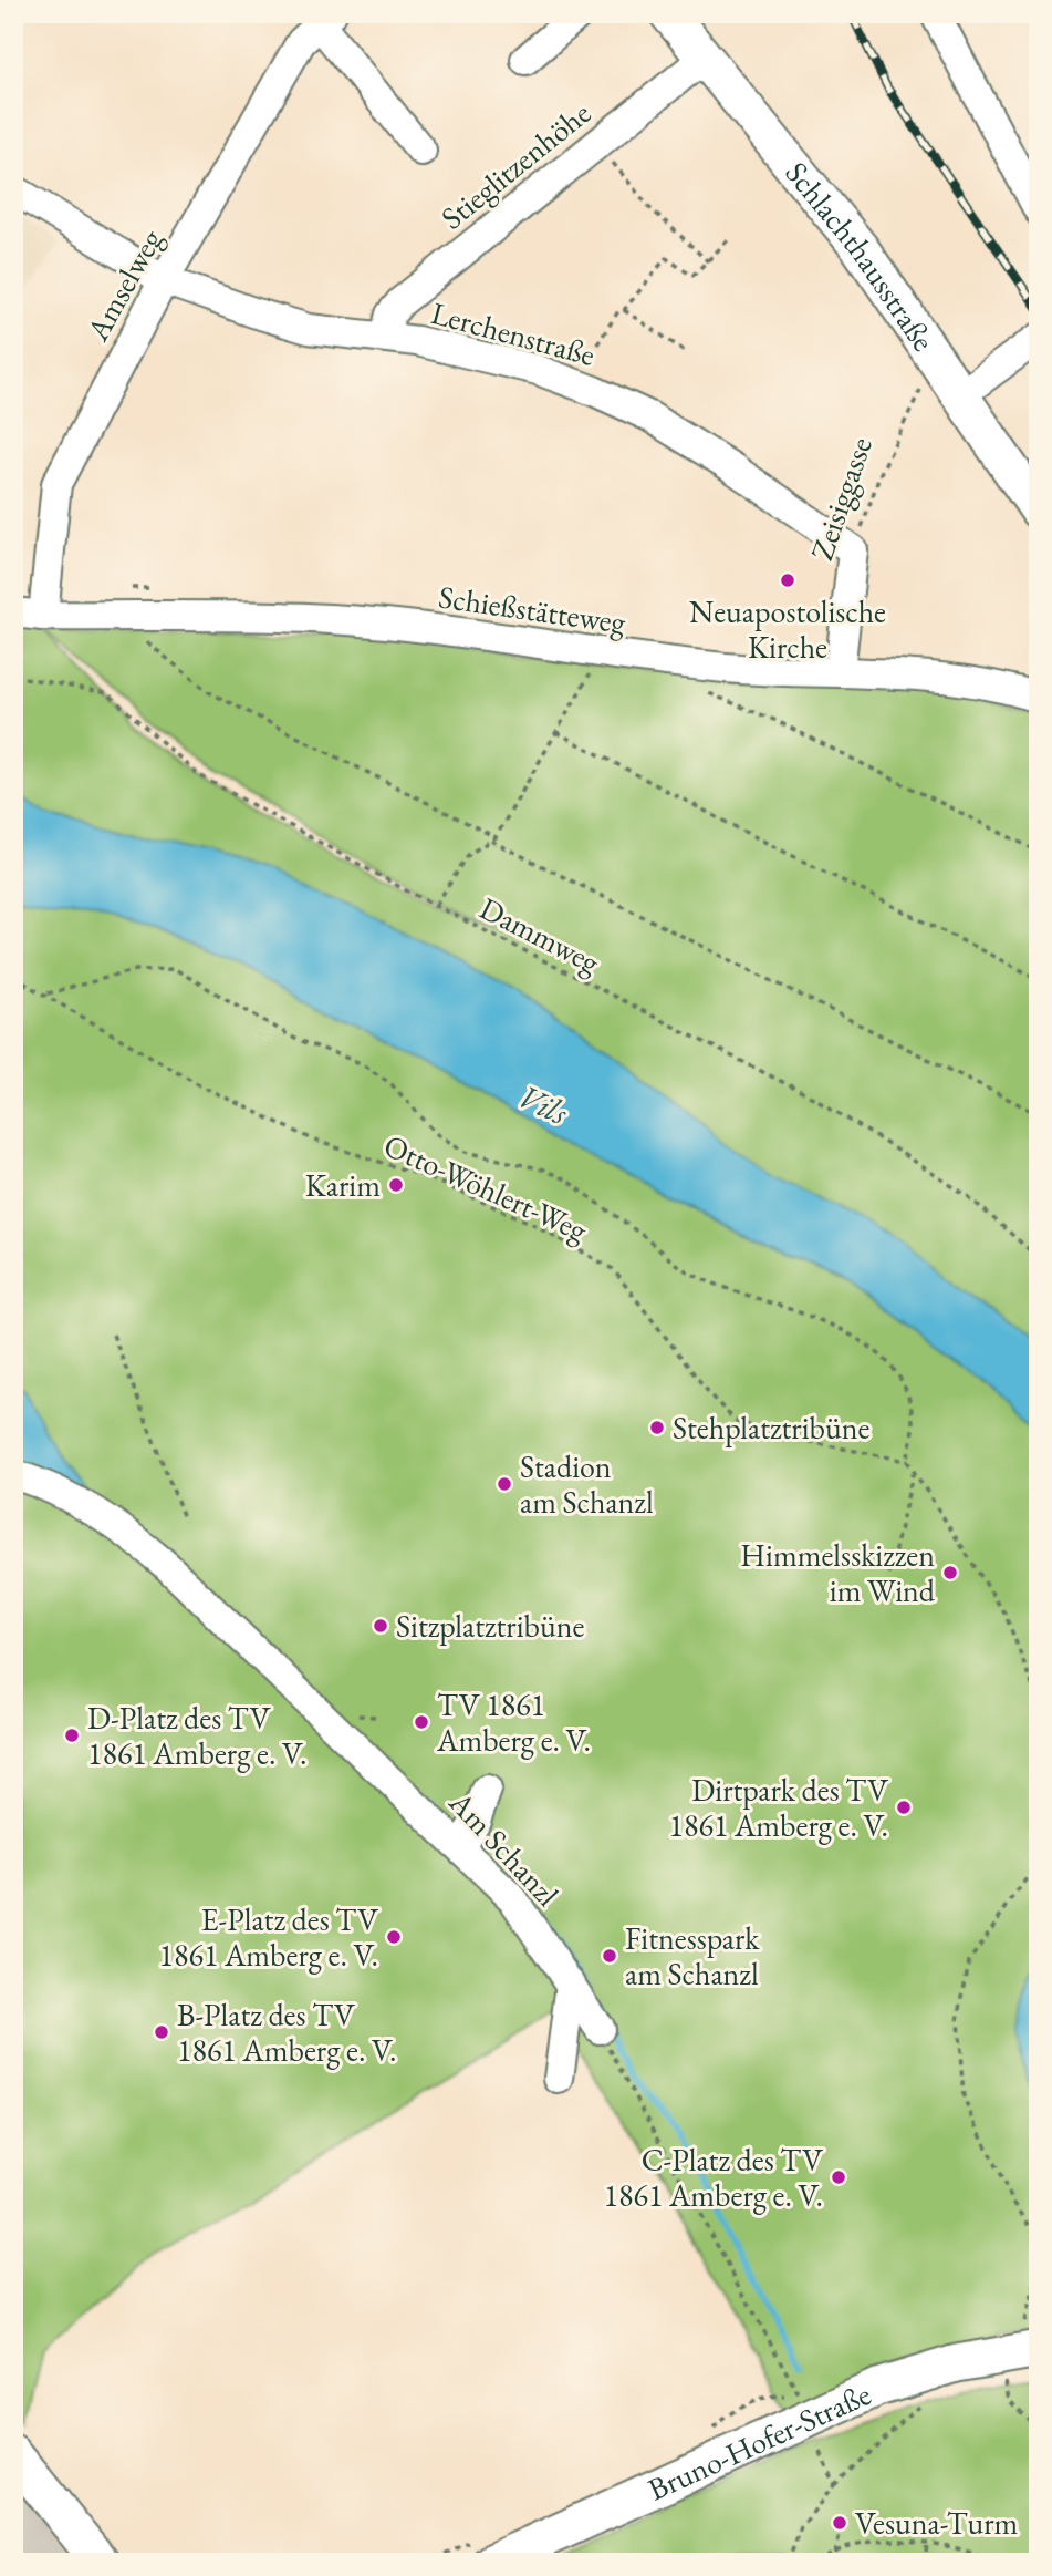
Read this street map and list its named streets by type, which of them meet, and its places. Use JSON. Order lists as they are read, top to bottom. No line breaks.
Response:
{"streets":{"main road":["Schlachthausstraße","Bruno-Hofer-Straße"],"street":["Stieglitzenhöhe","Amselweg","Lerchenstraße","Zeisiggasse","Schießstätteweg","Am Schanzl"],"path":["Dammweg","Otto-Wöhlert-Weg"]},"crossings":[["Stieglitzenhöhe","Schlachthausstraße"],["Stieglitzenhöhe","Lerchenstraße"],["Schlachthausstraße","Zeisiggasse"],["Amselweg","Lerchenstraße"],["Amselweg","Schießstätteweg"],["Lerchenstraße","Zeisiggasse"],["Zeisiggasse","Schießstätteweg"]],"water":["Vils"],"places":["Neuapostolische Kirche","Karim","Stehplatztribüne","Stadion am Schanzl","Himmelsskizzen im Wind","Sitzplatztribüne","TV 1861 Amberg e. V.","D-Platz des TV 1861 Amberg e. V.","Dirtpark des TV 1861 Amberg e. V.","E-Platz des TV 1861 Amberg e. V.","Fitnesspark am Schanzl","B-Platz des TV 1861 Amberg e. V.","C-Platz des TV 1861 Amberg e. V.","Vesuna-Turm"]}
